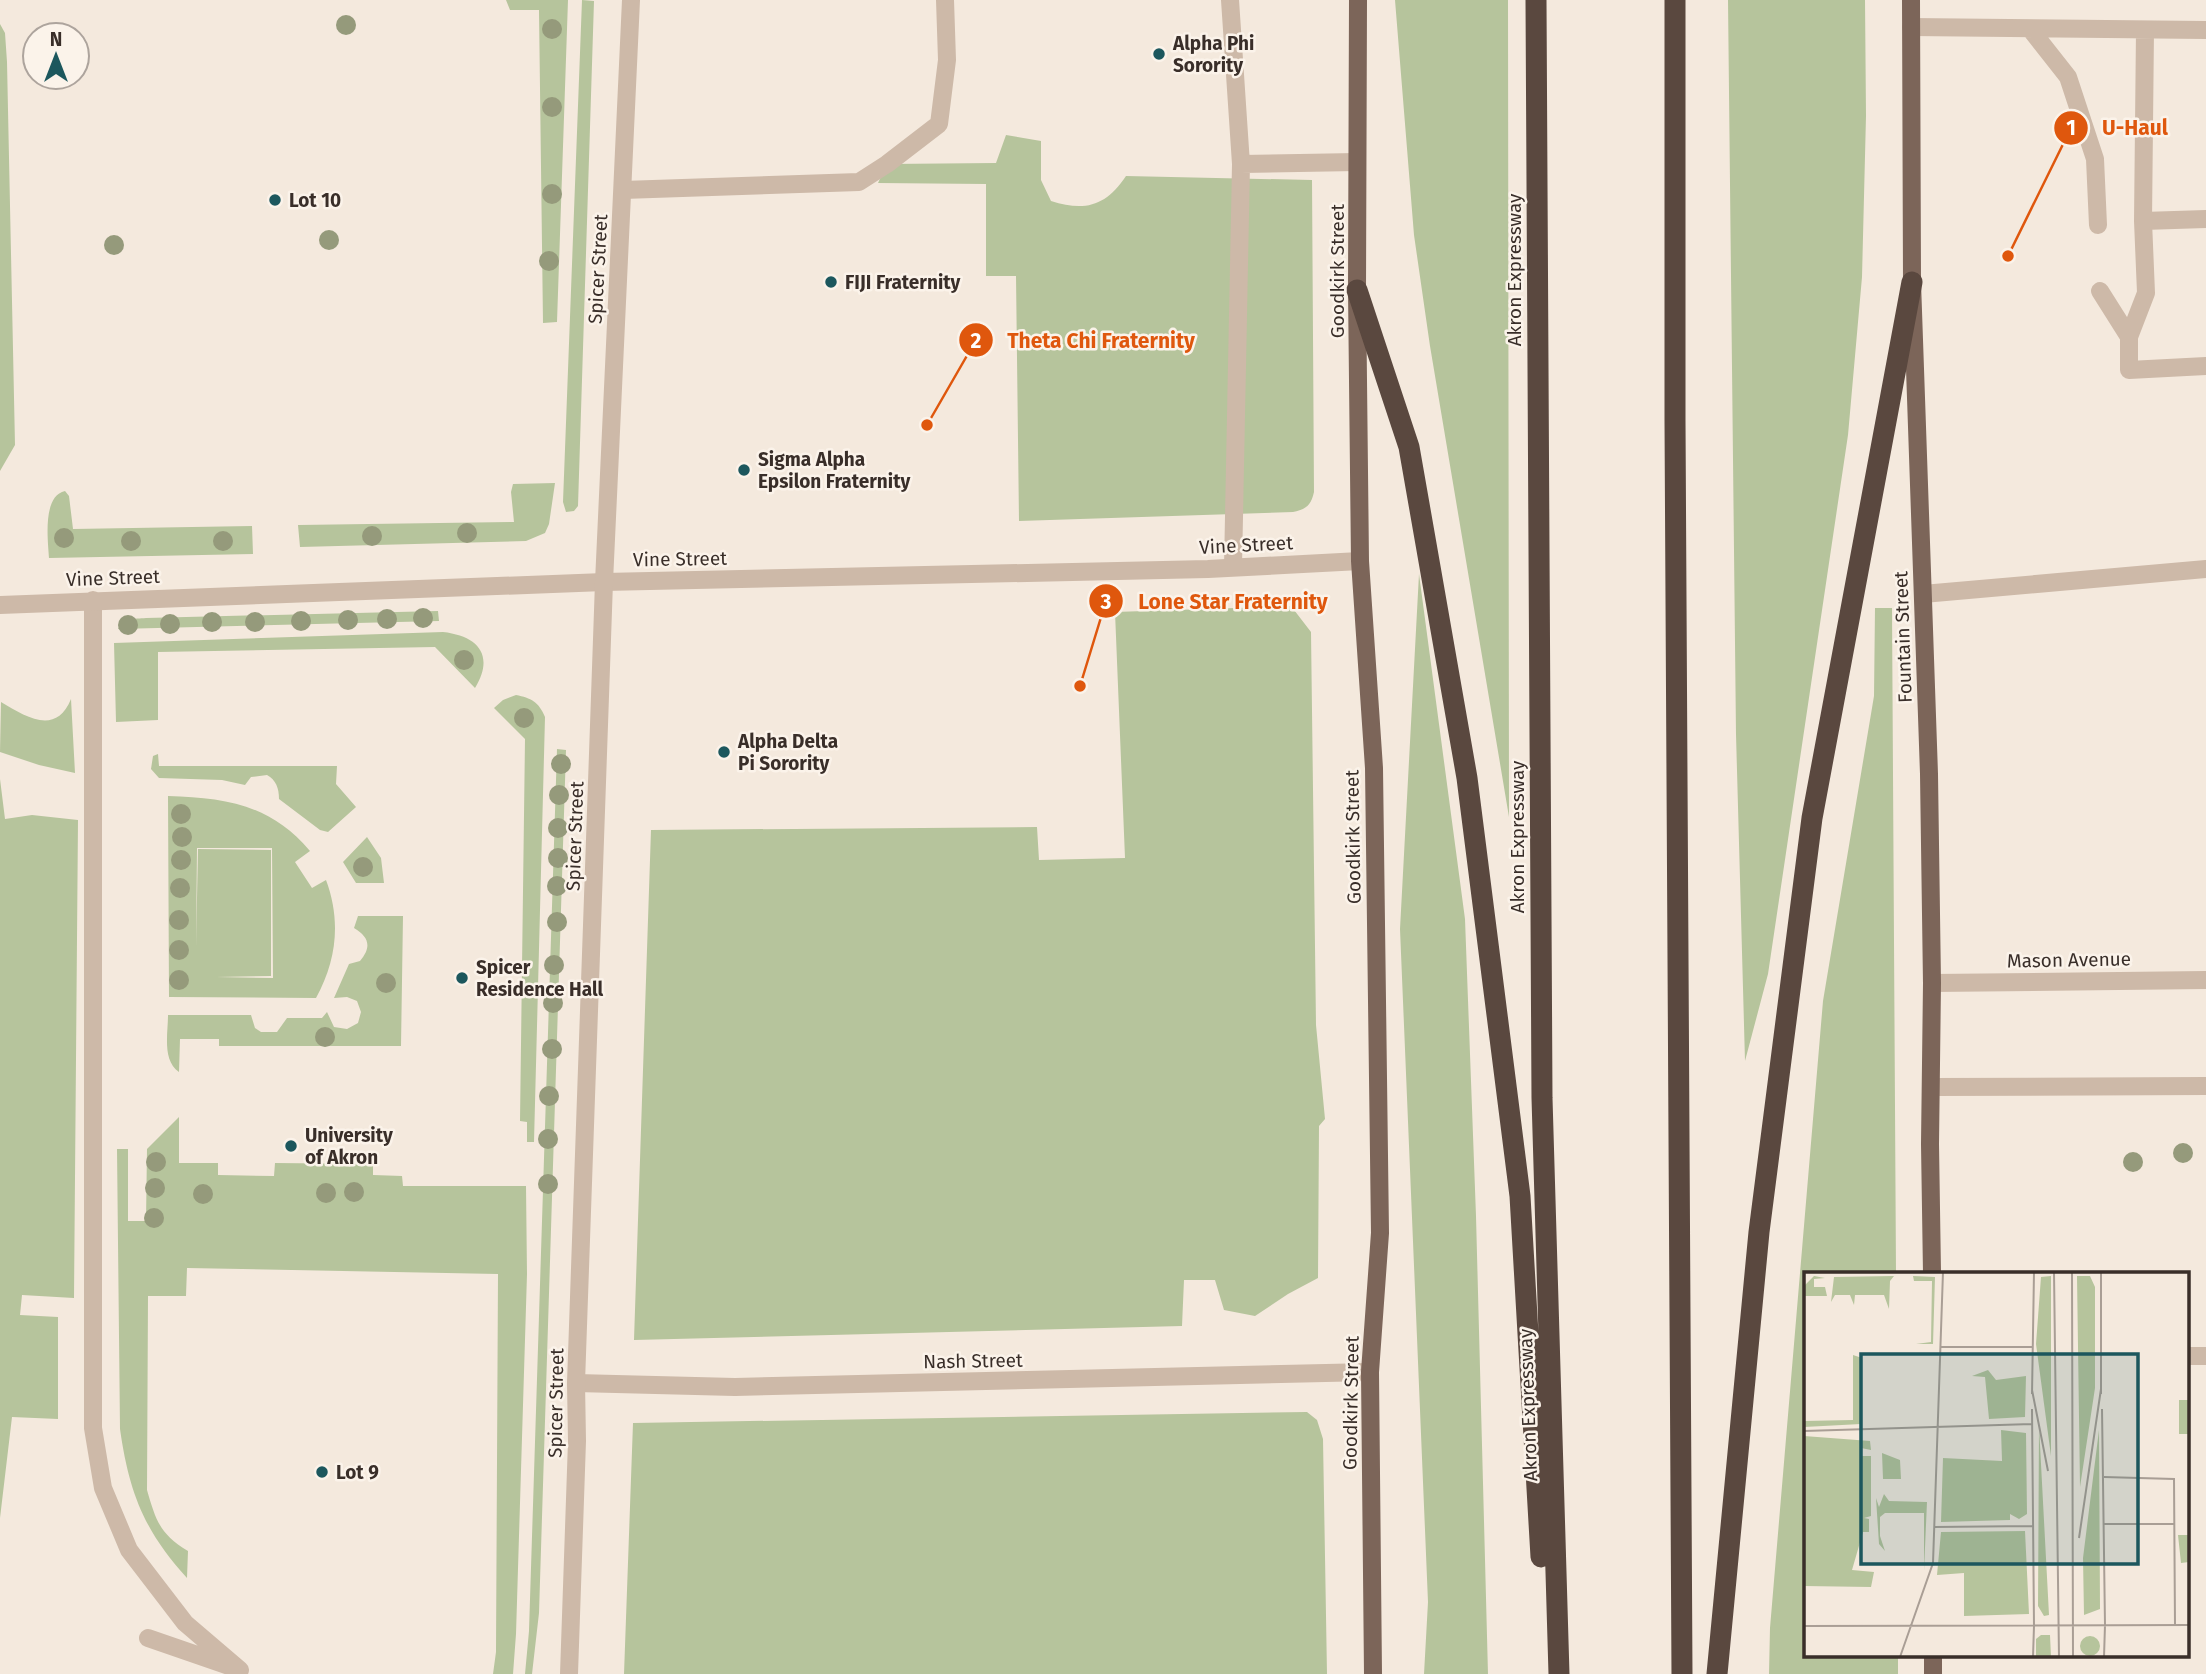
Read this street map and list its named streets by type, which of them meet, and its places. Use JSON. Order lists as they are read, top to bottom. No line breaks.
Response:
{"streets":{"highway":["Akron Expressway"],"main road":["Goodkirk Street","Fountain Street"],"street":["Spicer Street","Vine Street","Mason Avenue","Nash Street"]},"crossings":[["Spicer Street","Vine Street"],["Spicer Street","Nash Street"],["Goodkirk Street","Vine Street"],["Goodkirk Street","Nash Street"],["Fountain Street","Mason Avenue"]],"places":["Alpha Phi Sorority","Lot 10","U-Haul","FIJI Fraternity","Theta Chi Fraternity","Sigma Alpha Epsilon Fraternity","Lone Star Fraternity","Alpha Delta Pi Sorority","Spicer Residence Hall","University of Akron","Lot 9"],"north":"top"}
